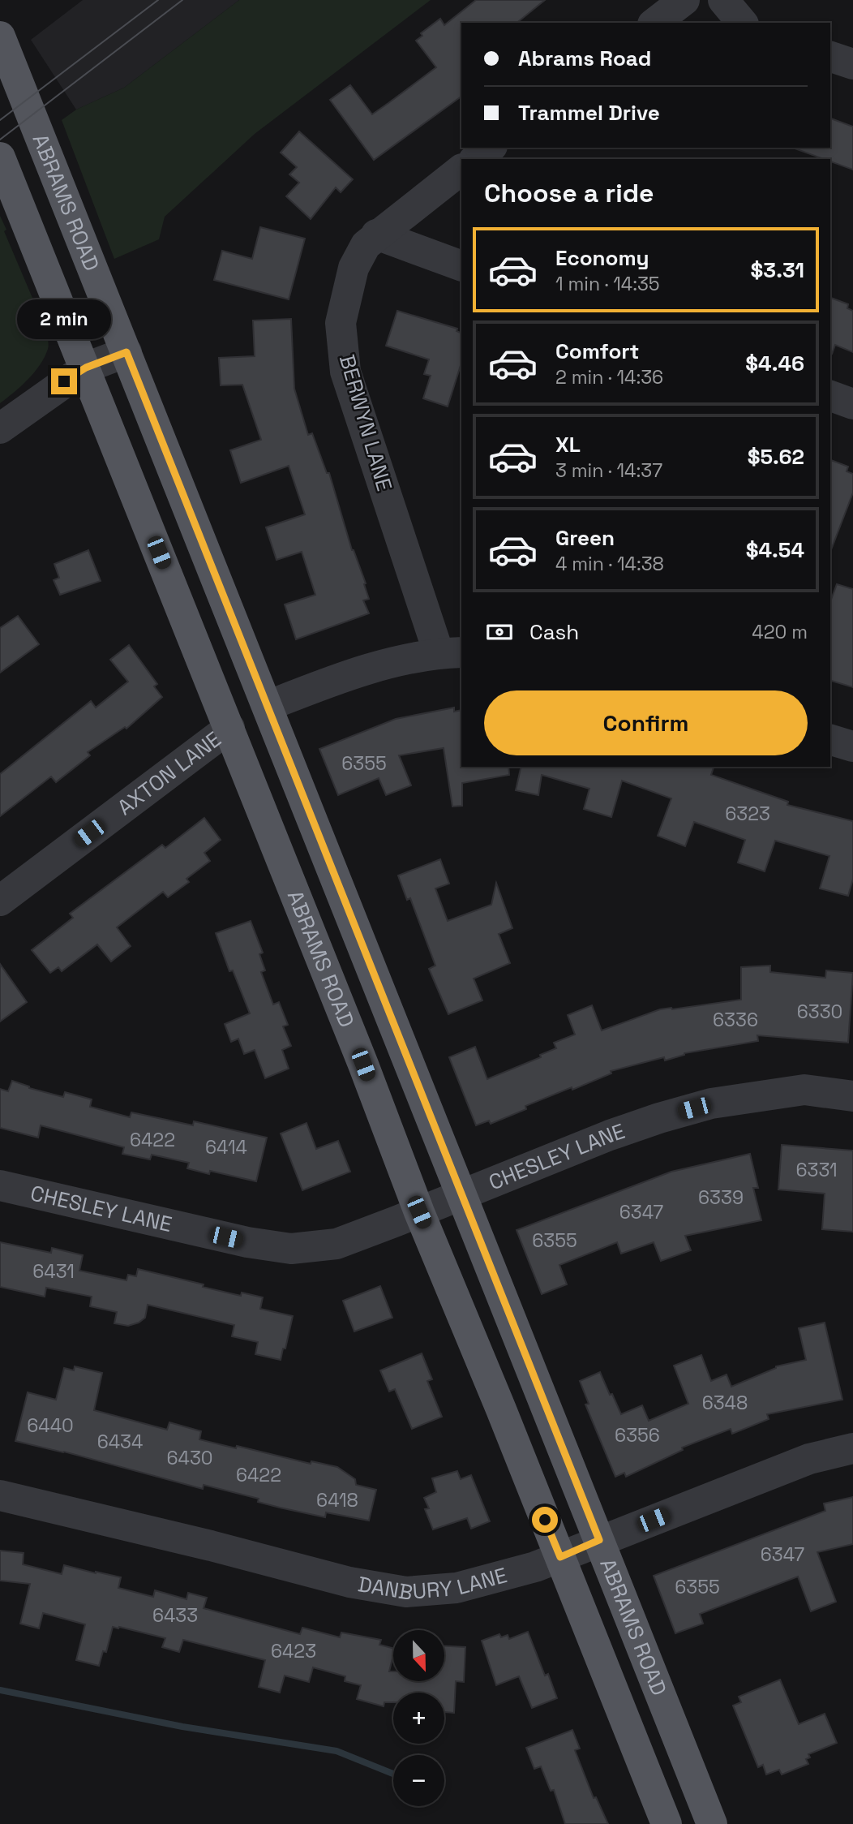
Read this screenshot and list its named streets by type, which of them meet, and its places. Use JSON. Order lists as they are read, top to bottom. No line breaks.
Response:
{"streets":{"main road":["ABRAMS ROAD"],"street":["BERWYN LANE","AXTON LANE","CHESLEY LANE","DANBURY LANE"]},"crossings":[["ABRAMS ROAD","AXTON LANE"],["ABRAMS ROAD","CHESLEY LANE"],["ABRAMS ROAD","DANBURY LANE"]],"house_numbers":["6355","6323","6330","6336","6422","6414","6331","6339","6347","6355","6431","6348","6440","6356","6434","6430","6422","6418","6347","6355","6433","6423"],"north":"bottom","page":{"banner":["Abrams Road","Trammel Drive"],"heading":"Choose a ride","list":[{"name":"Economy","note":"1 min · 14:35","value":"$3.31"},{"name":"Comfort","note":"2 min · 14:36","value":"$4.46"},{"name":"XL","note":"3 min · 14:37","value":"$5.62"},{"name":"Green","note":"4 min · 14:38","value":"$4.54"}],"bubble":"2 min","pay":["Cash","420 m"],"buttons":"Confirm","map_buttons":["+","−"]}}
